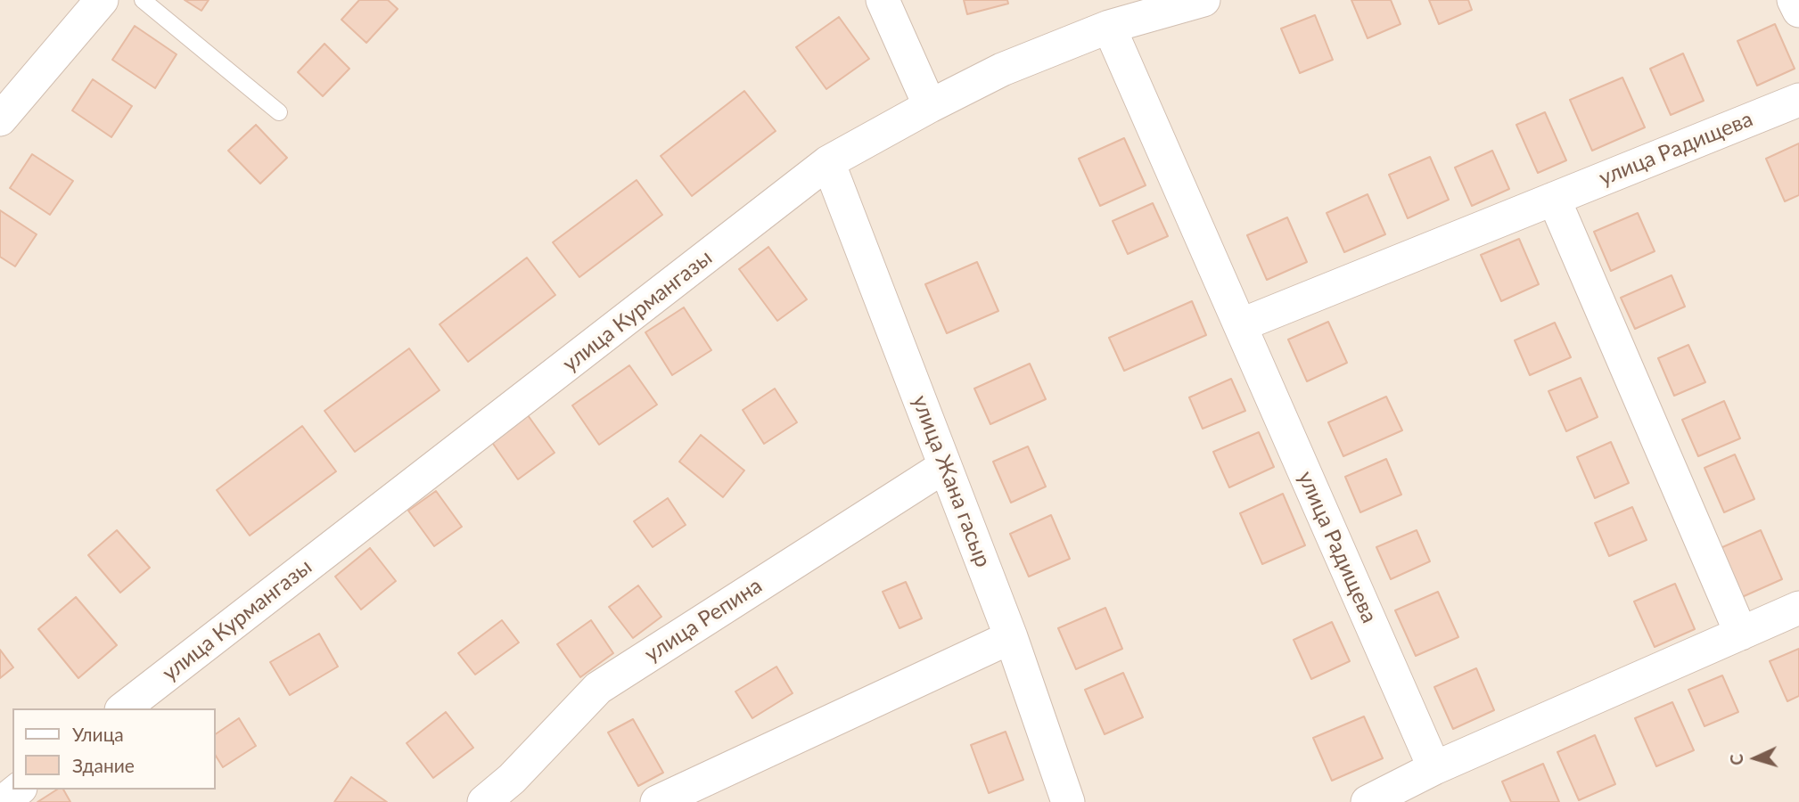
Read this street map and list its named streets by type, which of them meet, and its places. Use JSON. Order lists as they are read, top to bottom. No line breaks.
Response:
{"streets":{"street":["улица Радищева","улица Курмангазы","улица Жана гасыр","улица Репина"]},"crossings":[["улица Радищева","улица Курмангазы"],["улица Курмангазы","улица Жана гасыр"],["улица Жана гасыр","улица Репина"]],"legend":["Улица","Здание"],"north":"left"}
